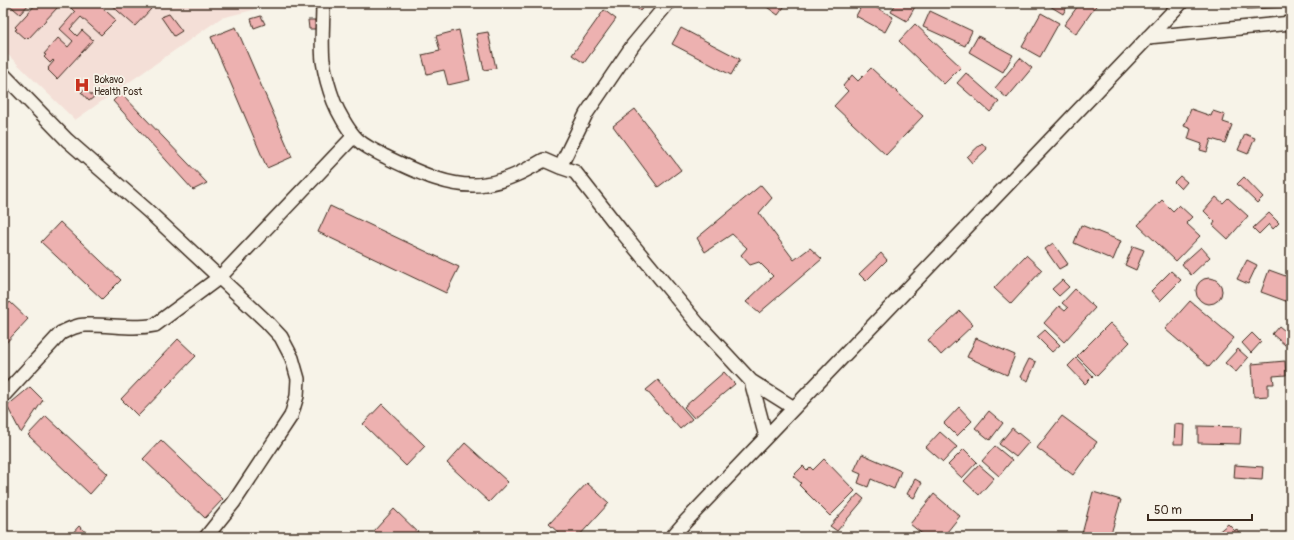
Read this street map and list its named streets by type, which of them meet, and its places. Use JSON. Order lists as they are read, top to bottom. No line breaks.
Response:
{"places":{"hospital":["Bokavo Health Post"]},"scale_bar":"50 m"}
